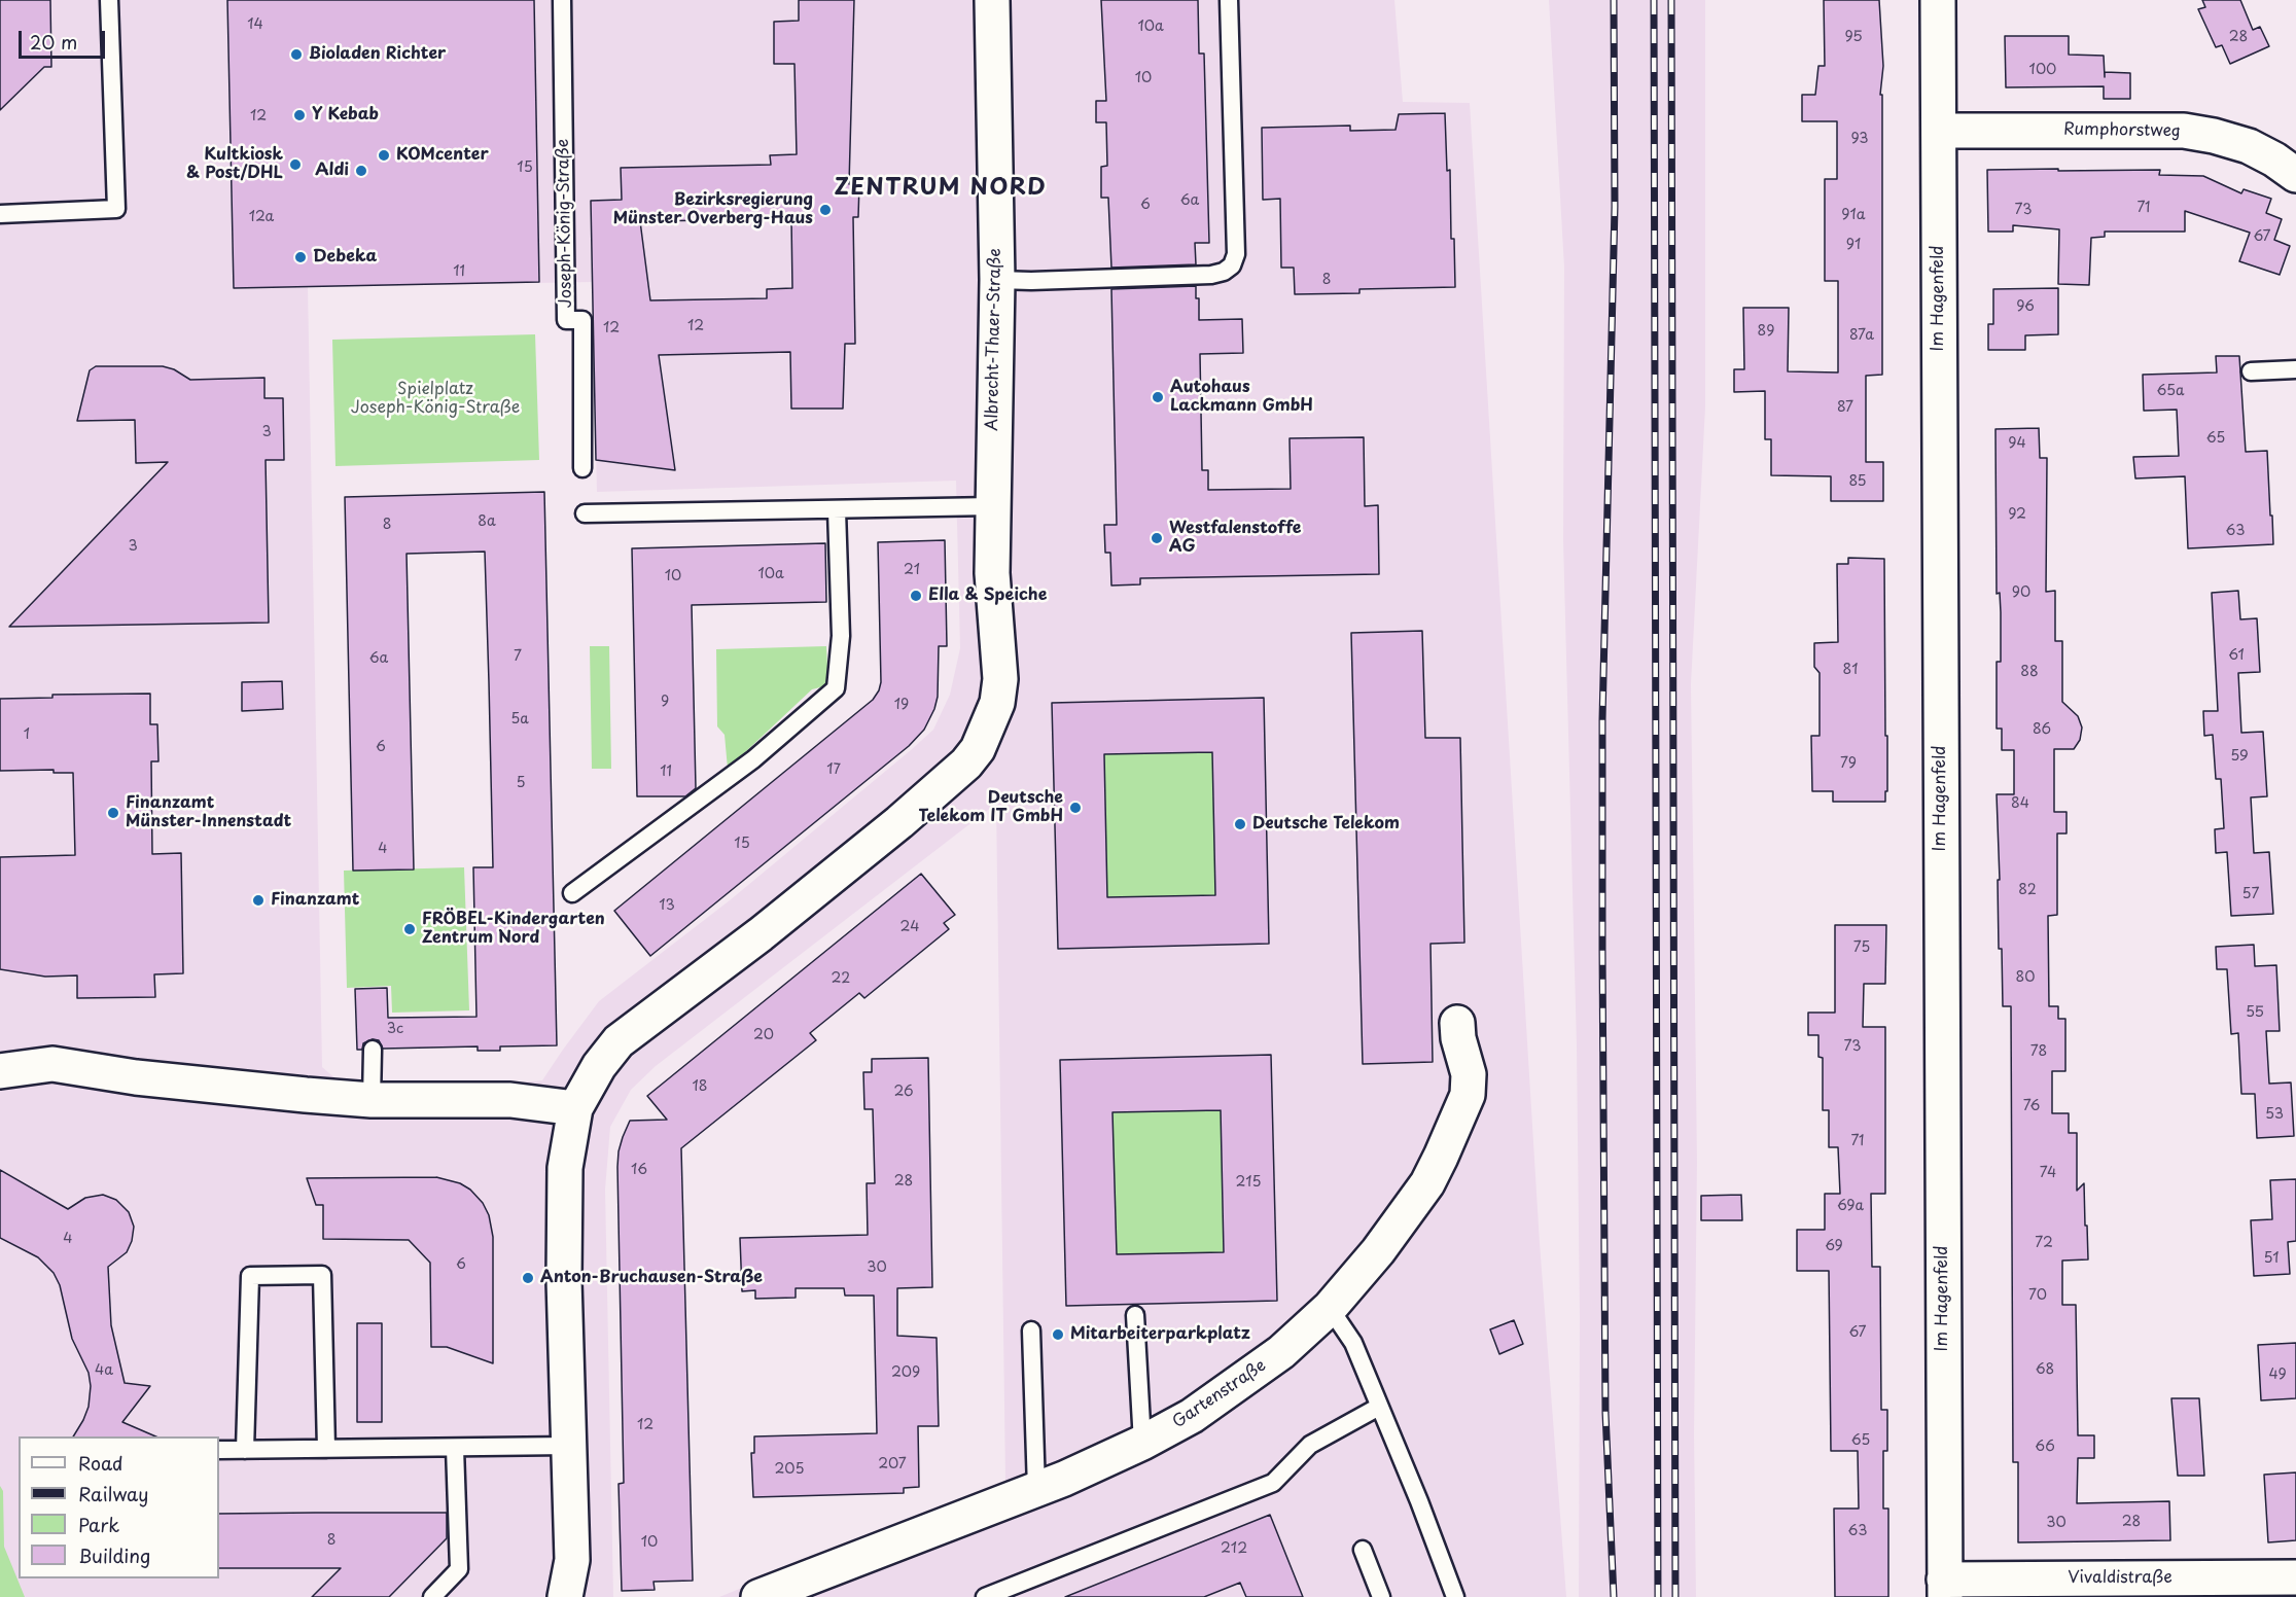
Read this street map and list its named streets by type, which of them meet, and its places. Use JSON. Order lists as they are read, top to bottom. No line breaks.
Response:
{"streets":{"street":["Rumphorstweg","Im Hagenfeld","Albrecht-Thaer-Straße","Gartenstraße","Vivaldistraße"],"lane":["Joseph-König-Straße"]},"crossings":[["Rumphorstweg","Im Hagenfeld"],["Im Hagenfeld","Vivaldistraße"]],"districts":["ZENTRUM NORD"],"parks":["Spielplatz Joseph-König-Straße"],"places":["Bioladen Richter","Y Kebab","KOMcenter","Kultkiosk & Post/DHL","Aldi","Bezirksregierung Münster Overberg-Haus","Debeka","Autohaus Lackmann GmbH","Westfalenstoffe AG","Ella & Speiche","Deutsche Telekom IT GmbH","Finanzamt Münster-Innenstadt","Deutsche Telekom","Finanzamt","FRÖBEL-Kindergarten Zentrum Nord","Anton-Bruchausen-Straße","Mitarbeiterparkplatz"],"house_numbers":["14","10a","95","28","100","10","12","93","15","6a","6","71","73","91a","12a","67","91","11","8","96","12","12","89","87a","65a","87","3","65","94","85","92","8a","8","63","3","21","10a","10","90","61","7","6a","81","88","9","19","5a","86","1","6","59","79","17","11","5","84","15","4","82","57","13","24","75","80","22","55","3c","20","73","78","18","26","76","53","71","16","74","28","215","69a","4","72","69","51","6","30","70","67","68","4a","209","49","12","65","66","207","205","28","30","63","8","10","212"],"legend":["Road","Railway","Park","Building"],"scale_bar":"20 m"}
